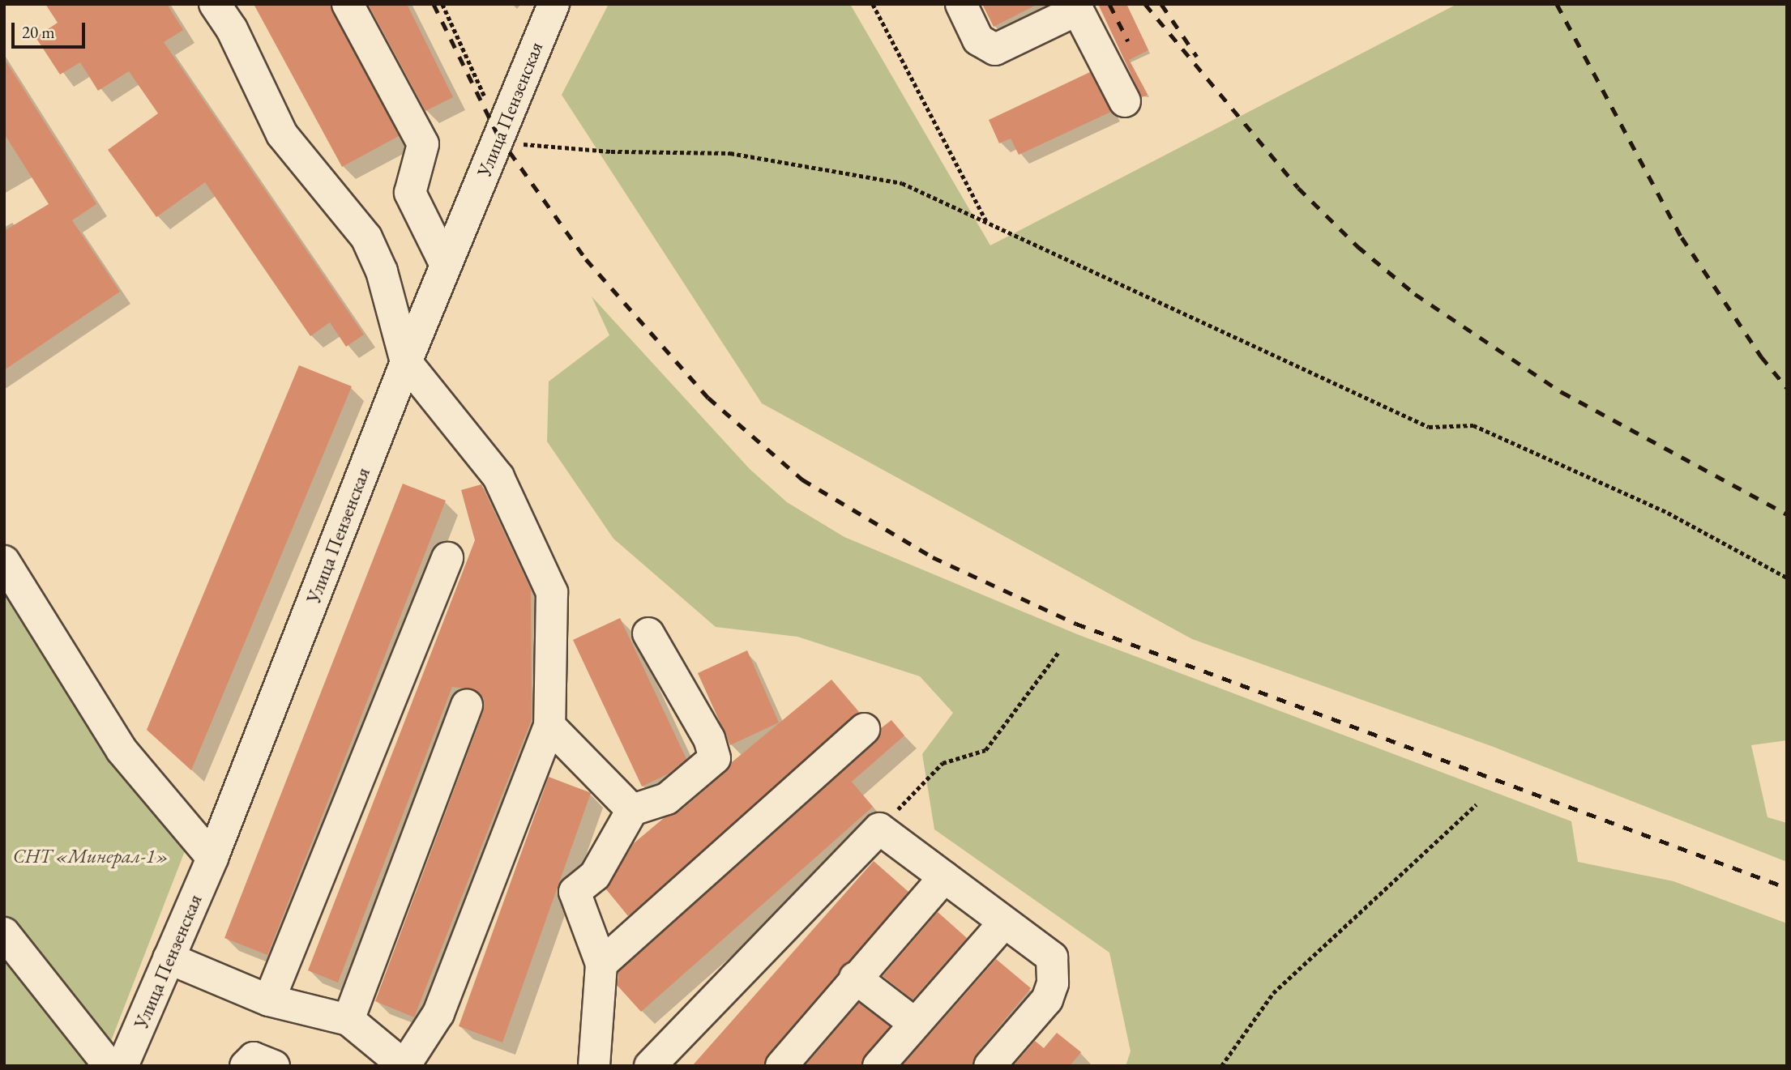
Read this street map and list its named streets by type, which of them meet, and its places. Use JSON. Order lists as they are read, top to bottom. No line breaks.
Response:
{"streets":{"street":["Улица Пензенская"]},"parks":["СНТ «Минерал-1»"],"scale_bar":"20 m"}
